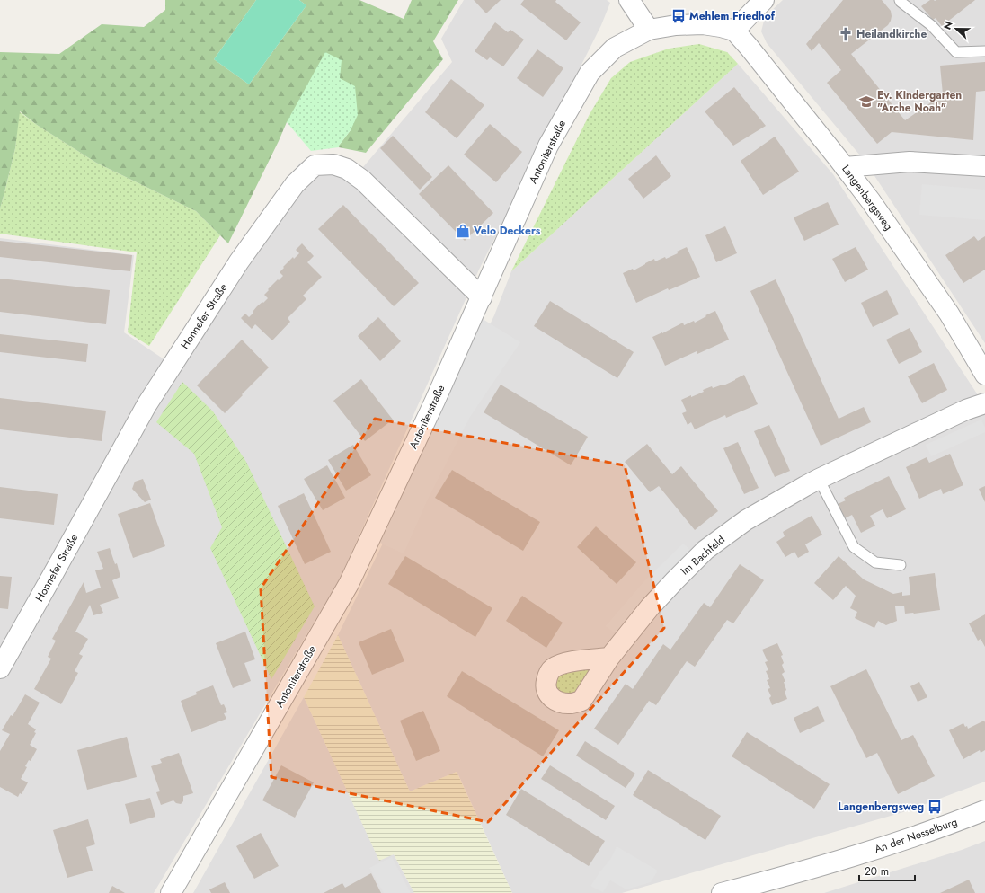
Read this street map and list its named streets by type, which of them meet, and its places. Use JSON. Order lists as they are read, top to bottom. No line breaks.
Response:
{"streets":{"street":["Antoniterstraße","Langenbergsweg","Honnefer Straße","Im Bachfeld","An der Nesselburg"]},"crossings":[["Antoniterstraße","Langenbergsweg"],["Antoniterstraße","Honnefer Straße"]],"places":{"bus stop":["Mehlem Friedhof","Langenbergsweg"],"church":["Heilandkirche"],"school or university":["Ev. Kindergarten \"Arche Noah\""],"shop":["Velo Deckers"]},"scale_bar":"20 m","north":"left"}
